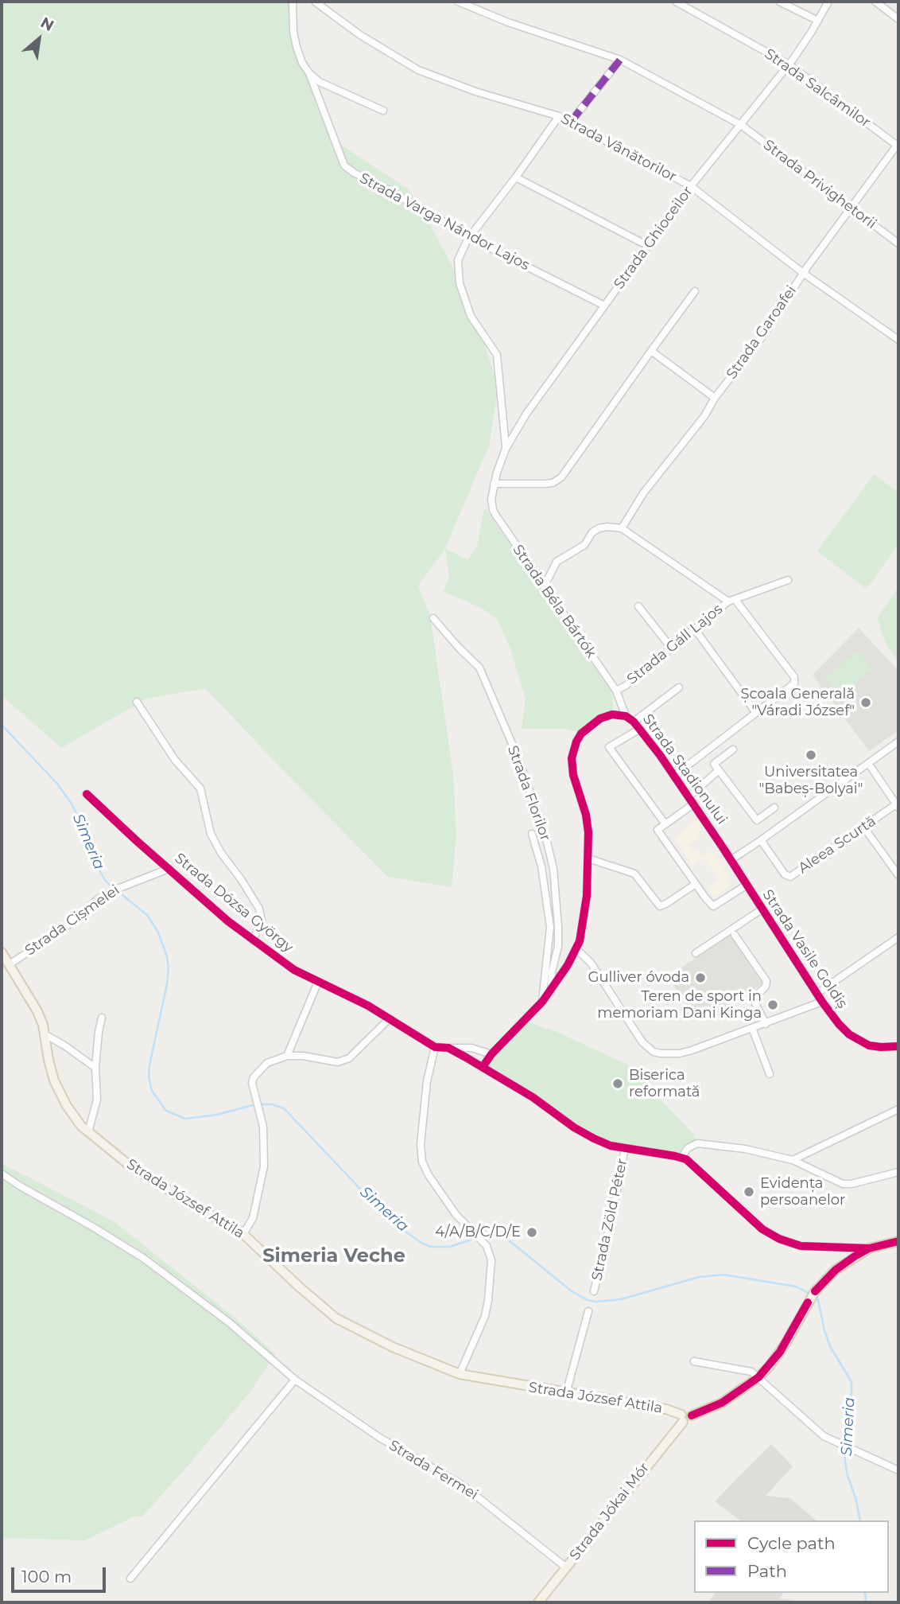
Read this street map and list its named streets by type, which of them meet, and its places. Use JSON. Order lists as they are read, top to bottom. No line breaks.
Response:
{"streets":{"main road":["Strada József Attila","Strada Jókai Mór"],"street":["Strada Salcâmilor","Strada Vânătorilor","Strada Privighetorii","Strada Varga Nándor Lajos","Strada Ghioceilor","Strada Garoafei","Strada Béla Bártók","Strada Gáll Lajos","Strada Stadionului","Strada Florilor","Aleea Scurtă","Strada Dózsa György","Strada Cișmelei","Strada Vasile Goldiș","Strada Zöld Péter","Strada Fermei"]},"crossings":[["Strada Salcâmilor","Strada Ghioceilor"],["Strada Salcâmilor","Strada Garoafei"],["Strada Vânătorilor","Strada Ghioceilor"],["Strada Vânătorilor","Strada Garoafei"],["Strada Privighetorii","Strada Ghioceilor"],["Strada Privighetorii","Strada Garoafei"],["Strada Varga Nándor Lajos","Strada Ghioceilor"],["Strada Ghioceilor","Strada Béla Bártók"],["Strada Béla Bártók","Strada Gáll Lajos"],["Strada Béla Bártók","Strada Stadionului"],["Strada Stadionului","Strada Florilor"],["Strada Stadionului","Strada Vasile Goldiș"],["Strada Dózsa György","Strada Cișmelei"],["Strada Cișmelei","Strada József Attila"],["Strada József Attila","Strada Jókai Mór"],["Strada Fermei","Strada Jókai Mór"]],"districts":["Simeria Veche"],"water":["Simeria"],"places":["Școala Generală \"Váradi József\"","Universitatea \"Babeș-Bolyai\"","Gulliver óvoda","Teren de sport in memoriam Dani Kinga","Biserica reformată","Evidența persoanelor","4/A/B/C/D/E"],"legend":["Cycle path","Path"],"scale_bar":"100 m","north":"top right"}
